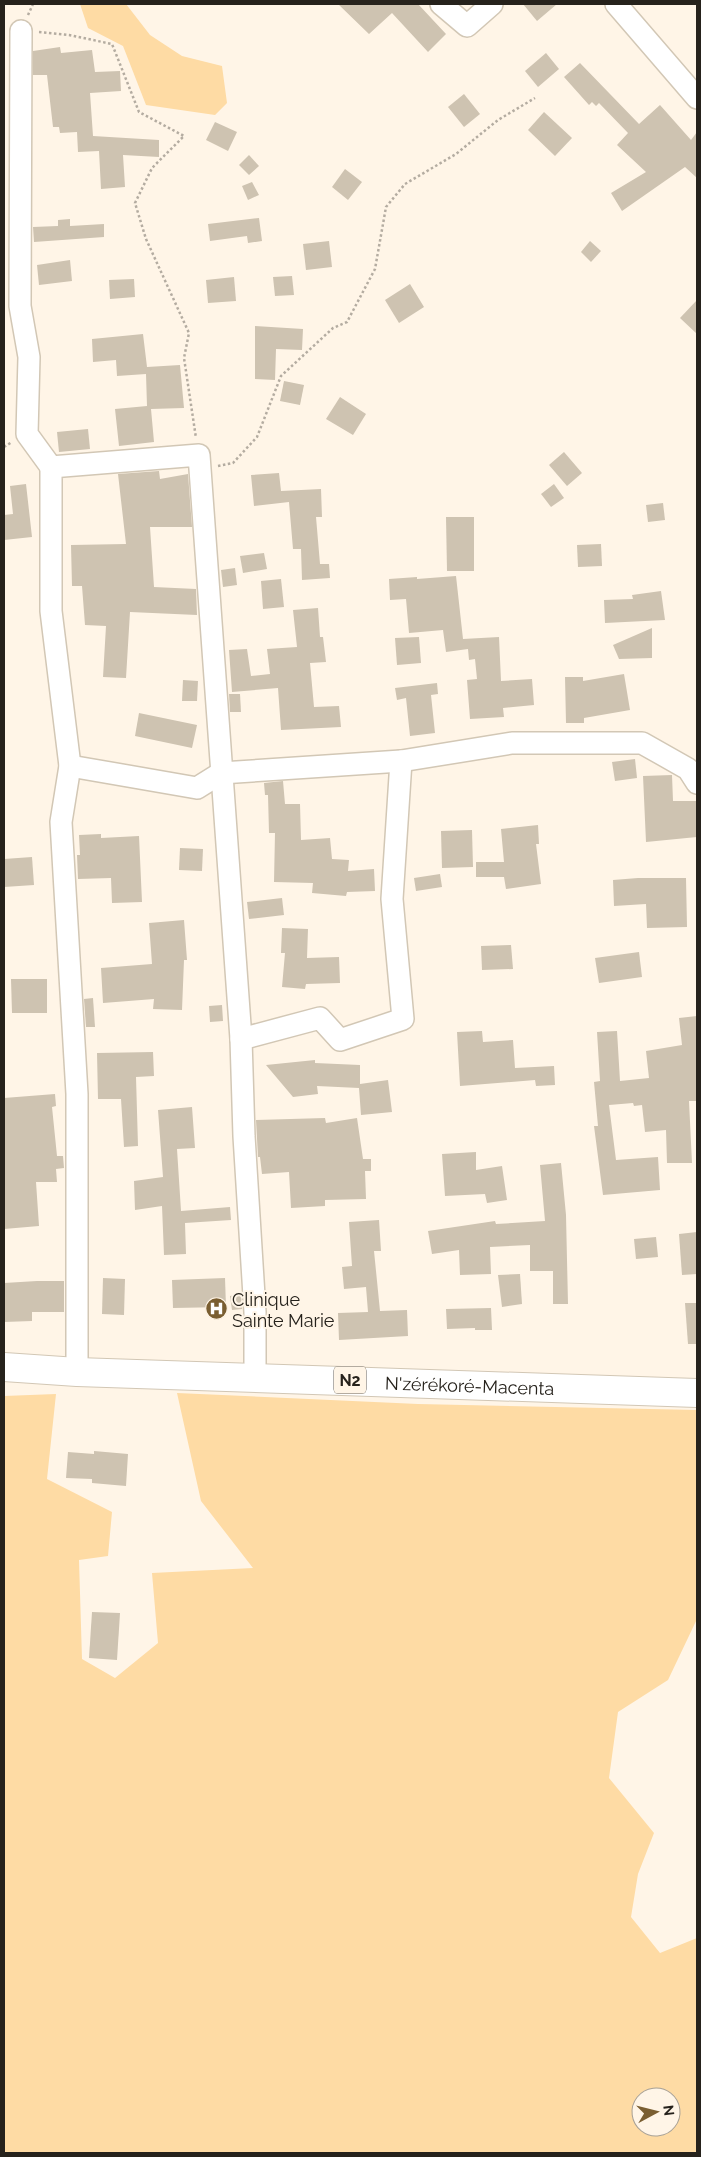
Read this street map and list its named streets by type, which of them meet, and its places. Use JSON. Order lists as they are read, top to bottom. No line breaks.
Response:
{"streets":{"highway":["N2","N'zérékoré-Macenta"]},"places":{"hospital":["Clinique Sainte Marie"]},"north":"right"}
